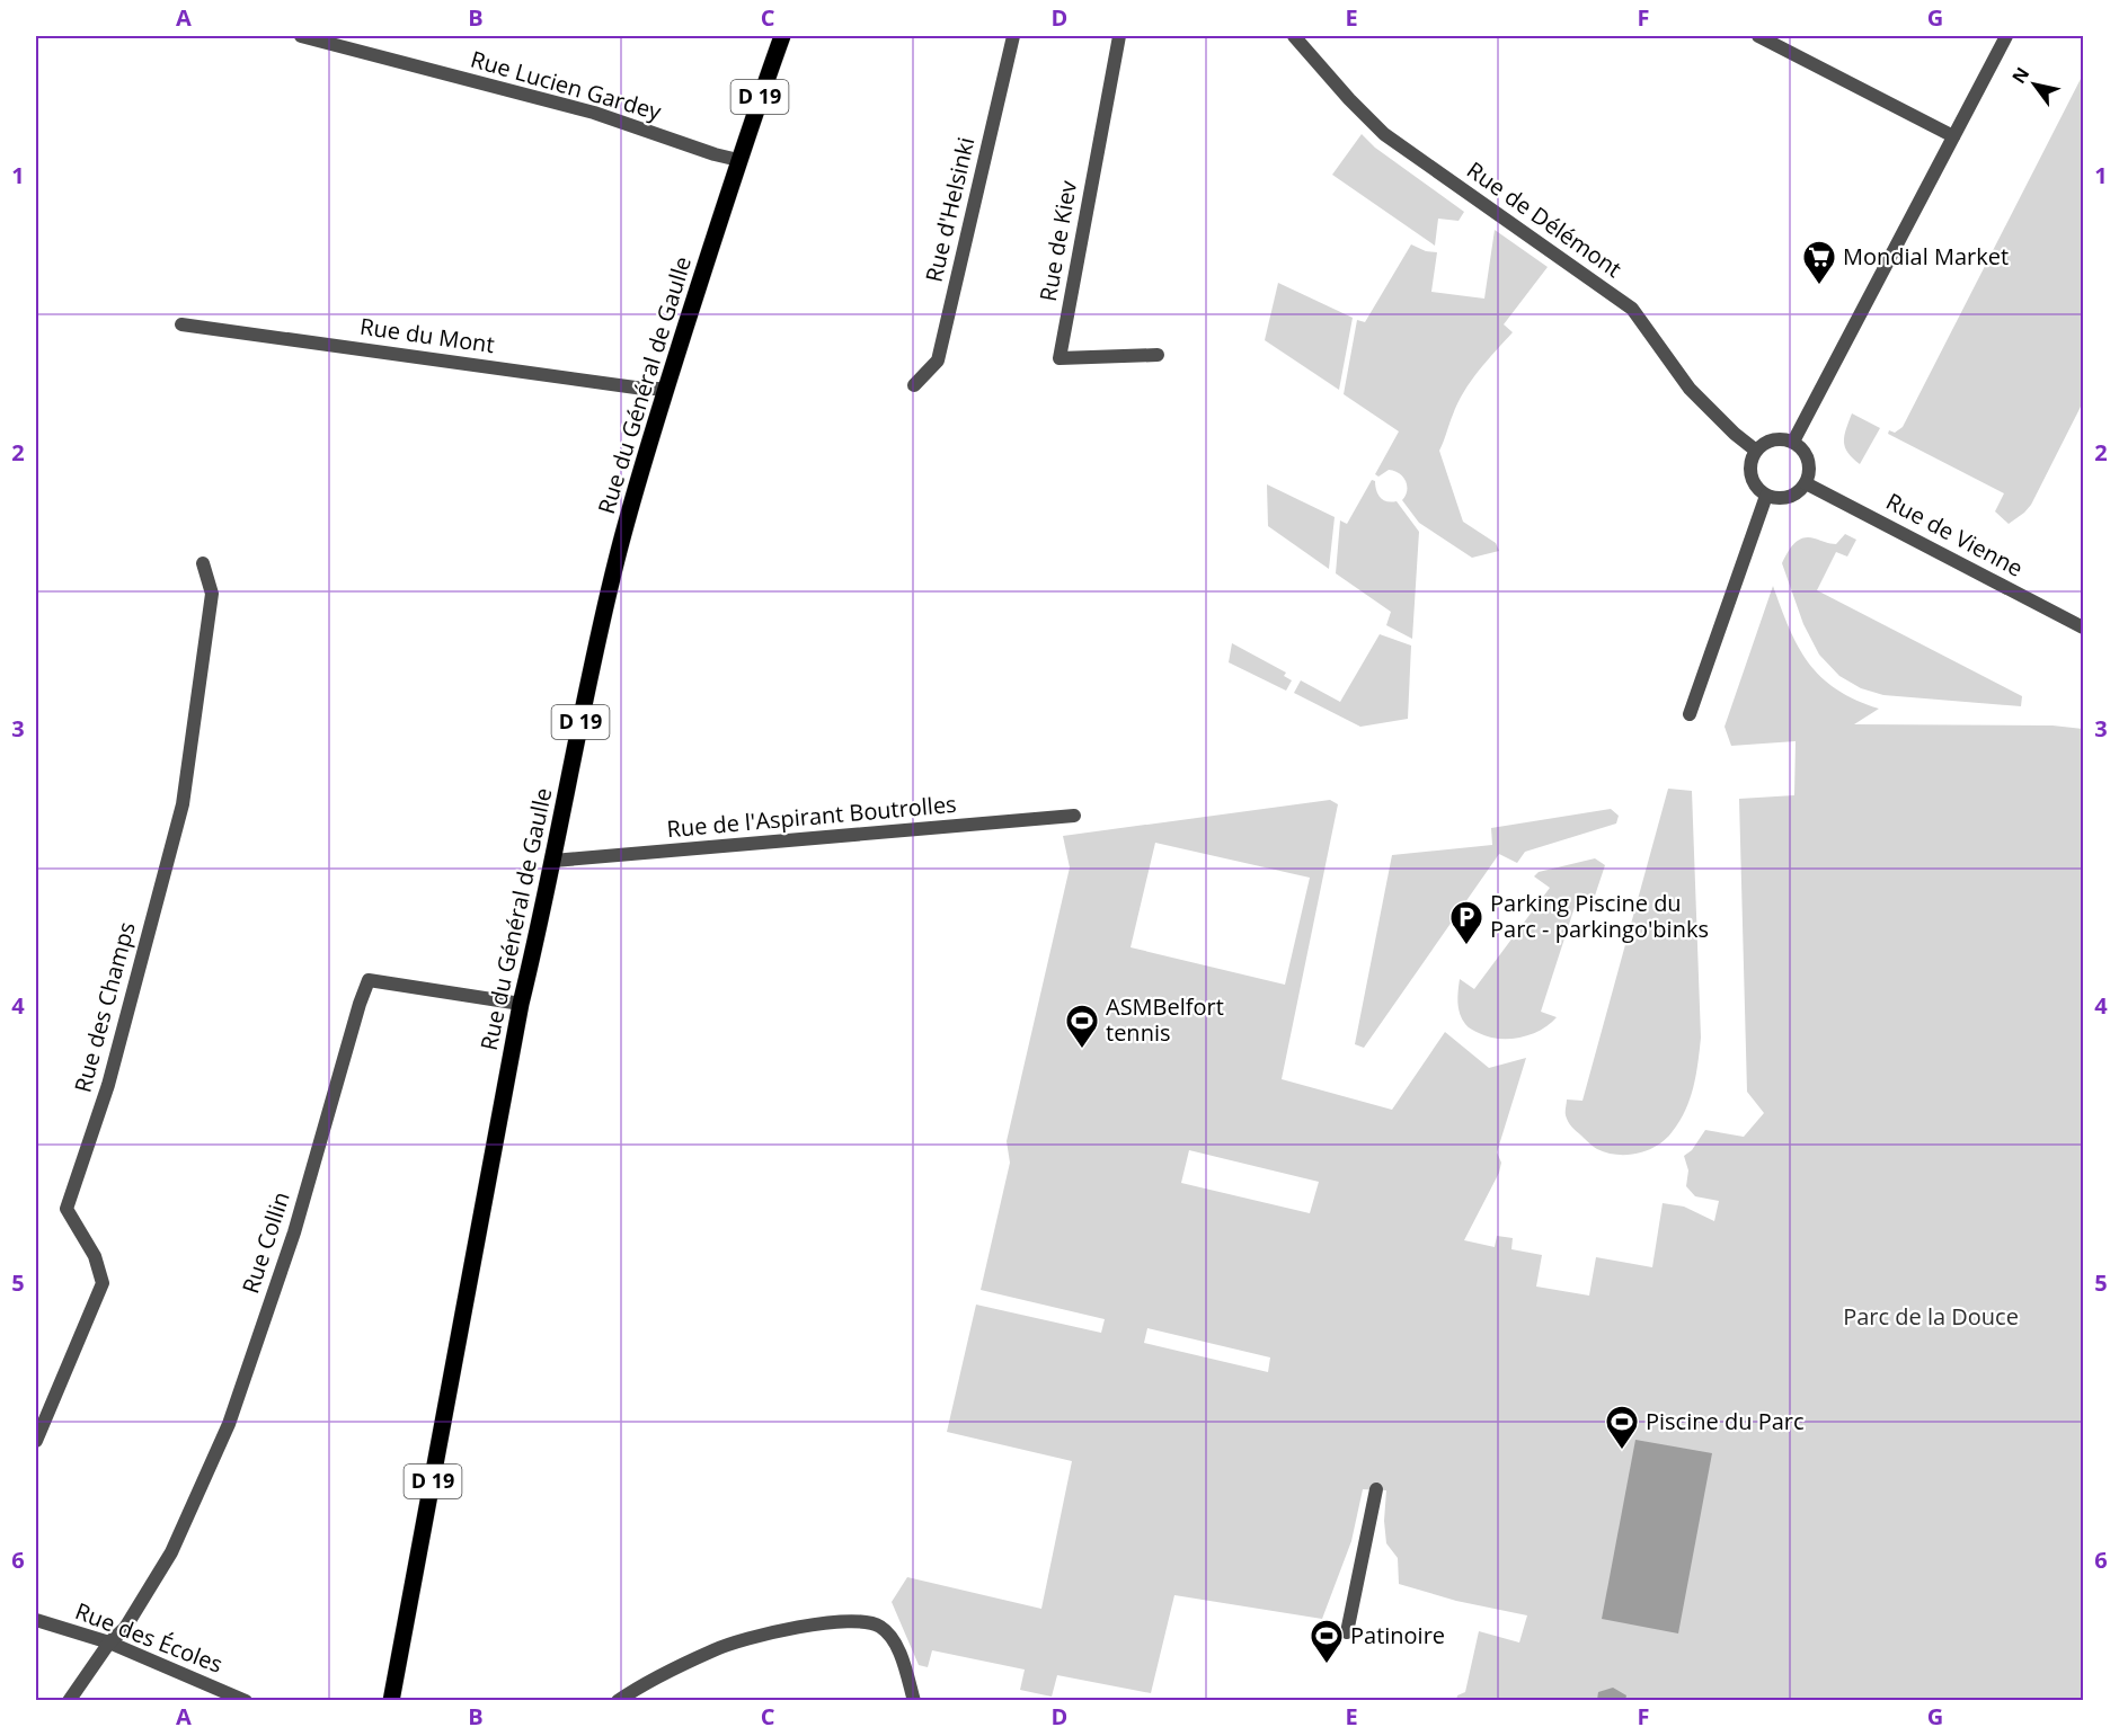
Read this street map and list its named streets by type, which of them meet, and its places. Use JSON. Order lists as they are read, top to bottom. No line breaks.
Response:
{"streets":{"main road":["D 19","Rue du Général de Gaulle"],"street":["Rue Lucien Gardey","Rue d'Helsinki","Rue de Délémont","Rue de Kiev","Rue du Mont","Rue de Vienne","Rue de l'Aspirant Boutrolles","Rue des Champs","Rue Collin","Rue des Écoles"]},"crossings":[["Rue Lucien Gardey","D 19"],["Rue Lucien Gardey","Rue du Général de Gaulle"],["D 19","Rue du Général de Gaulle"],["Rue de Délémont","Rue de Vienne"],["Rue du Mont","Rue du Général de Gaulle"],["Rue du Général de Gaulle","Rue de l'Aspirant Boutrolles"],["Rue du Général de Gaulle","Rue Collin"],["Rue Collin","Rue des Écoles"]],"parks":["Parc de la Douce"],"places":{"supermarket":["Mondial Market"],"parking":["Parking Piscine du Parc - parkingo'binks"],"sports":["ASMBelfort tennis","Piscine du Parc","Patinoire"]},"north":"top left","grid":{"columns":["A","B","C","D","E","F","G"],"rows":["1","2","3","4","5","6"]}}
